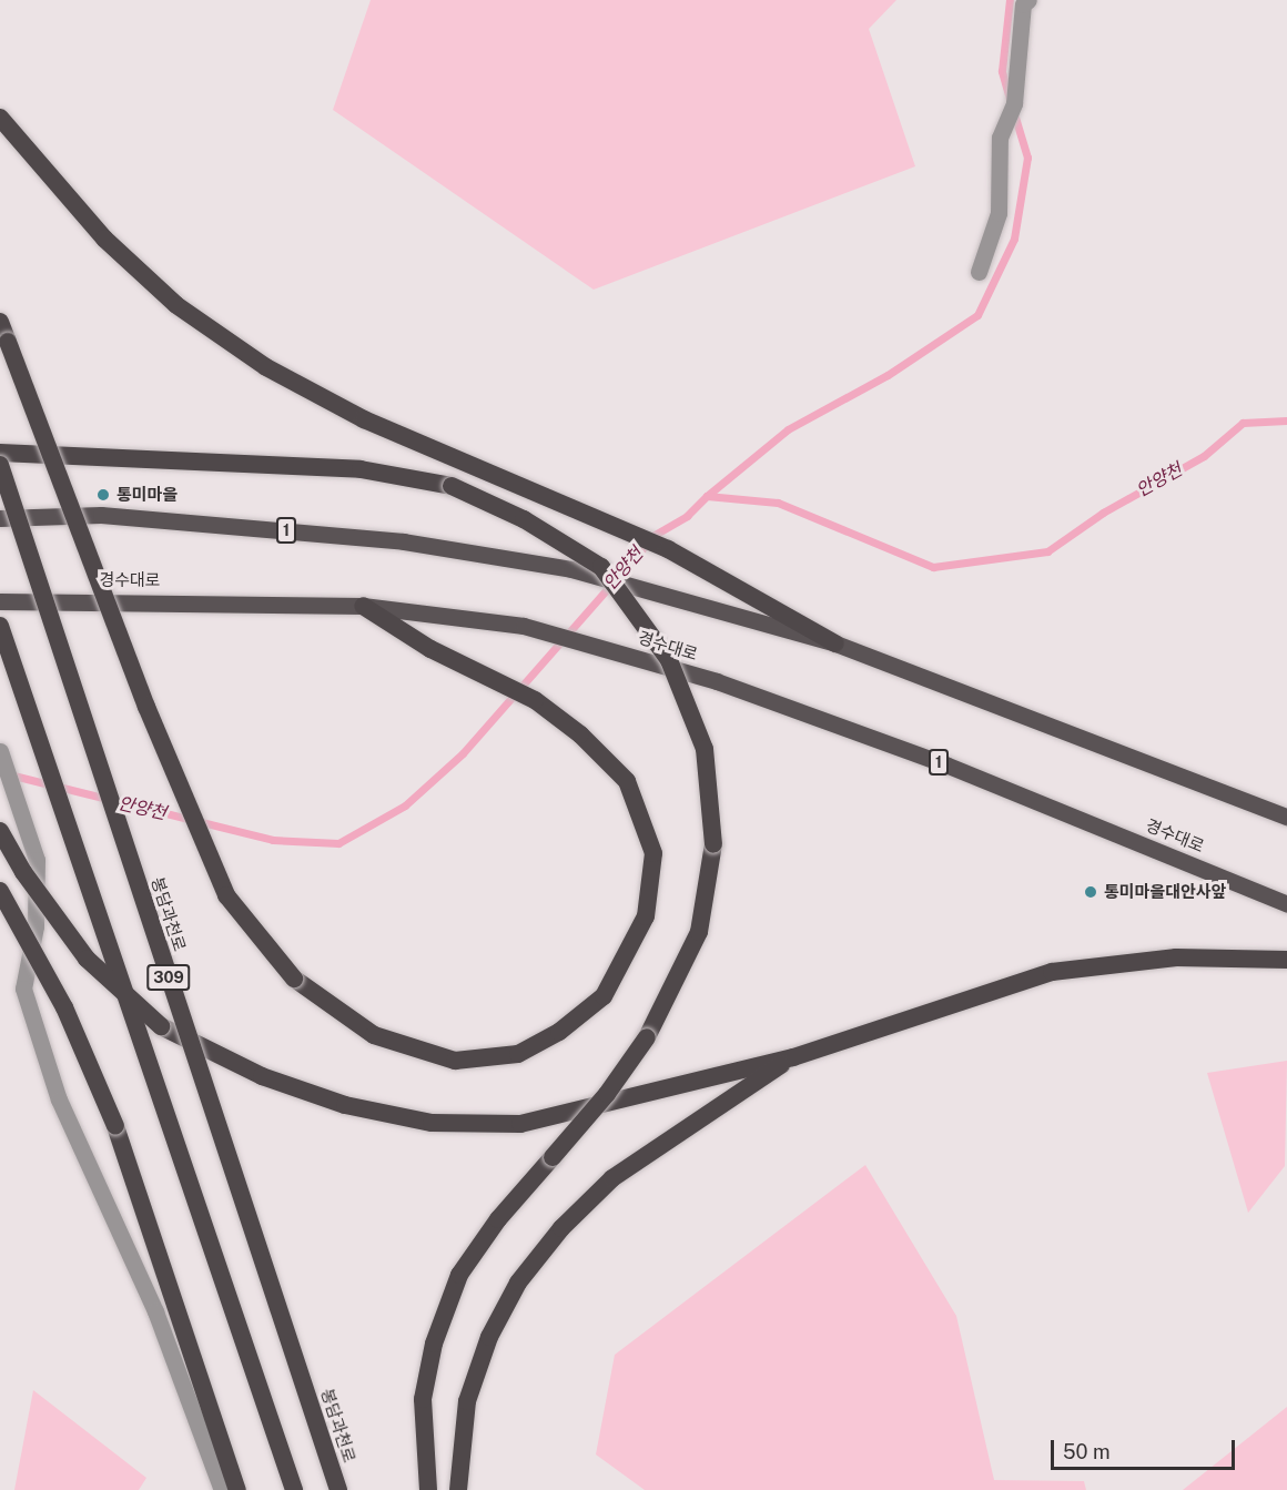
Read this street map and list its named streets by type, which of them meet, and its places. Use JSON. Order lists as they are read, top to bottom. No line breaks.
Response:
{"streets":{"highway":["봉담과천로","309"],"main road":["1","경수대로"]},"water":["안양천"],"places":["통미마을","통미마을대안사앞"],"scale_bar":"50 m"}
